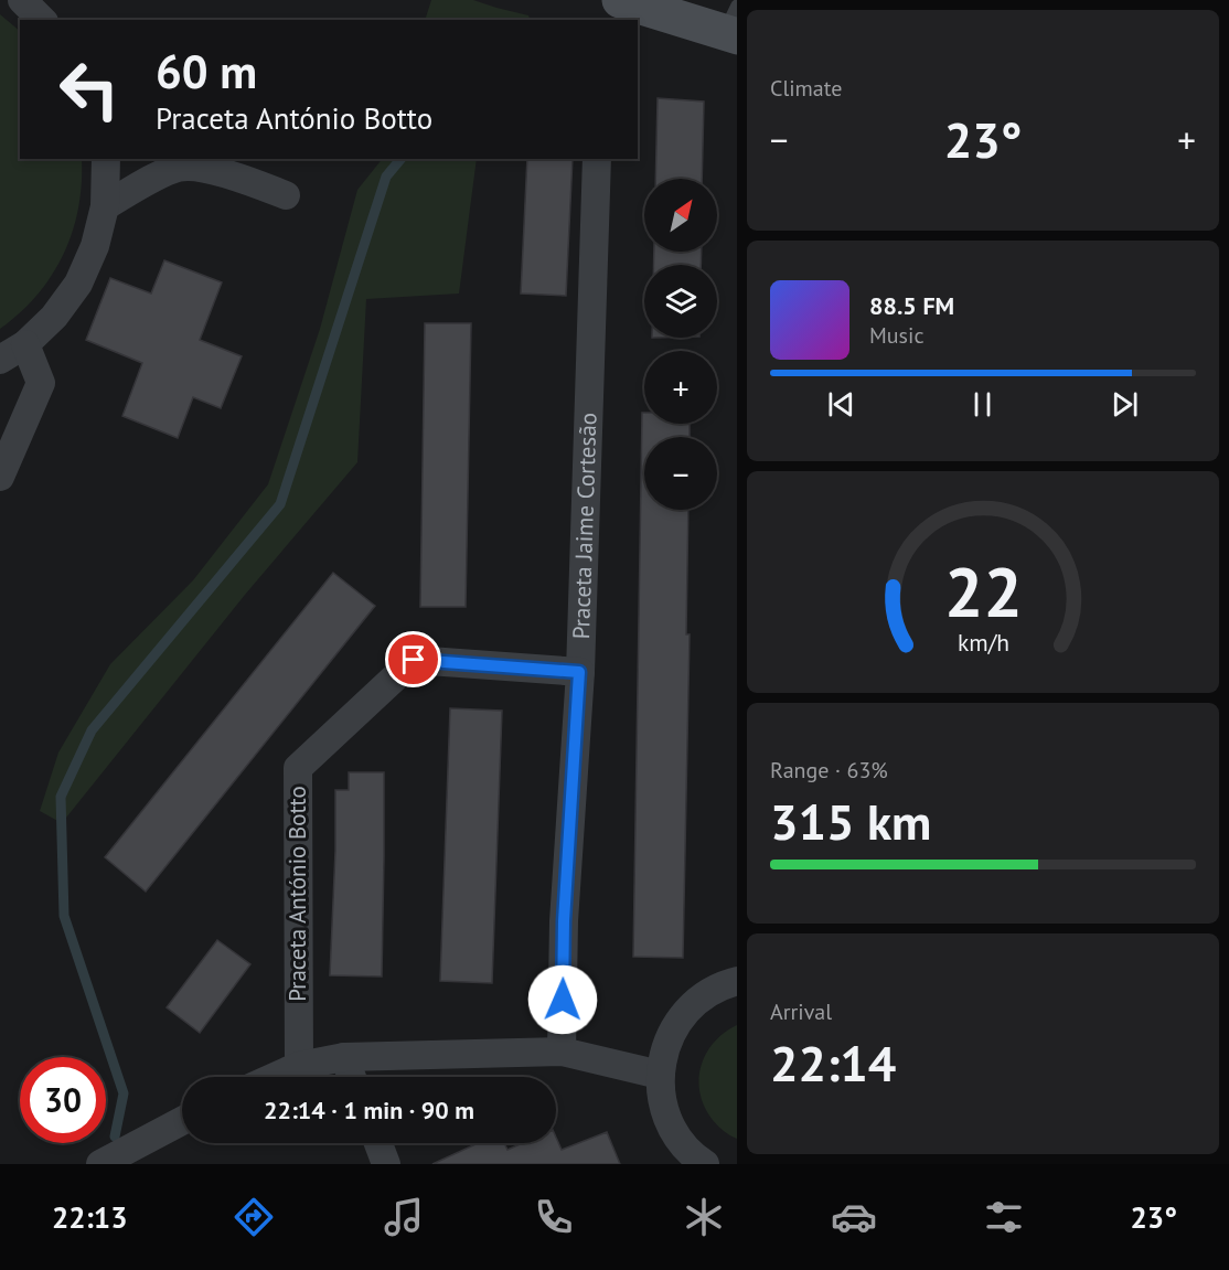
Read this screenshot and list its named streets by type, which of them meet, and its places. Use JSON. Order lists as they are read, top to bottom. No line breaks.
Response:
{"streets":{"street":["Praceta Jaime Cortesão","Praceta António Botto"]},"crossings":[["Praceta Jaime Cortesão","Praceta António Botto"]],"north":"top right","page":{"tile":["Climate",["Range · 63%","315 km"],["Arrival","22:14"]],"turn":["60 m","Praceta António Botto"],"heat":["−","23°","+"],"map_buttons":["+","−"],"song":["88.5 FM","Music"],"limit":"30","trip":"22:14 · 1 min · 90 m","tabs":["22:13","23°"],"gauge":["22","km/h"]}}
